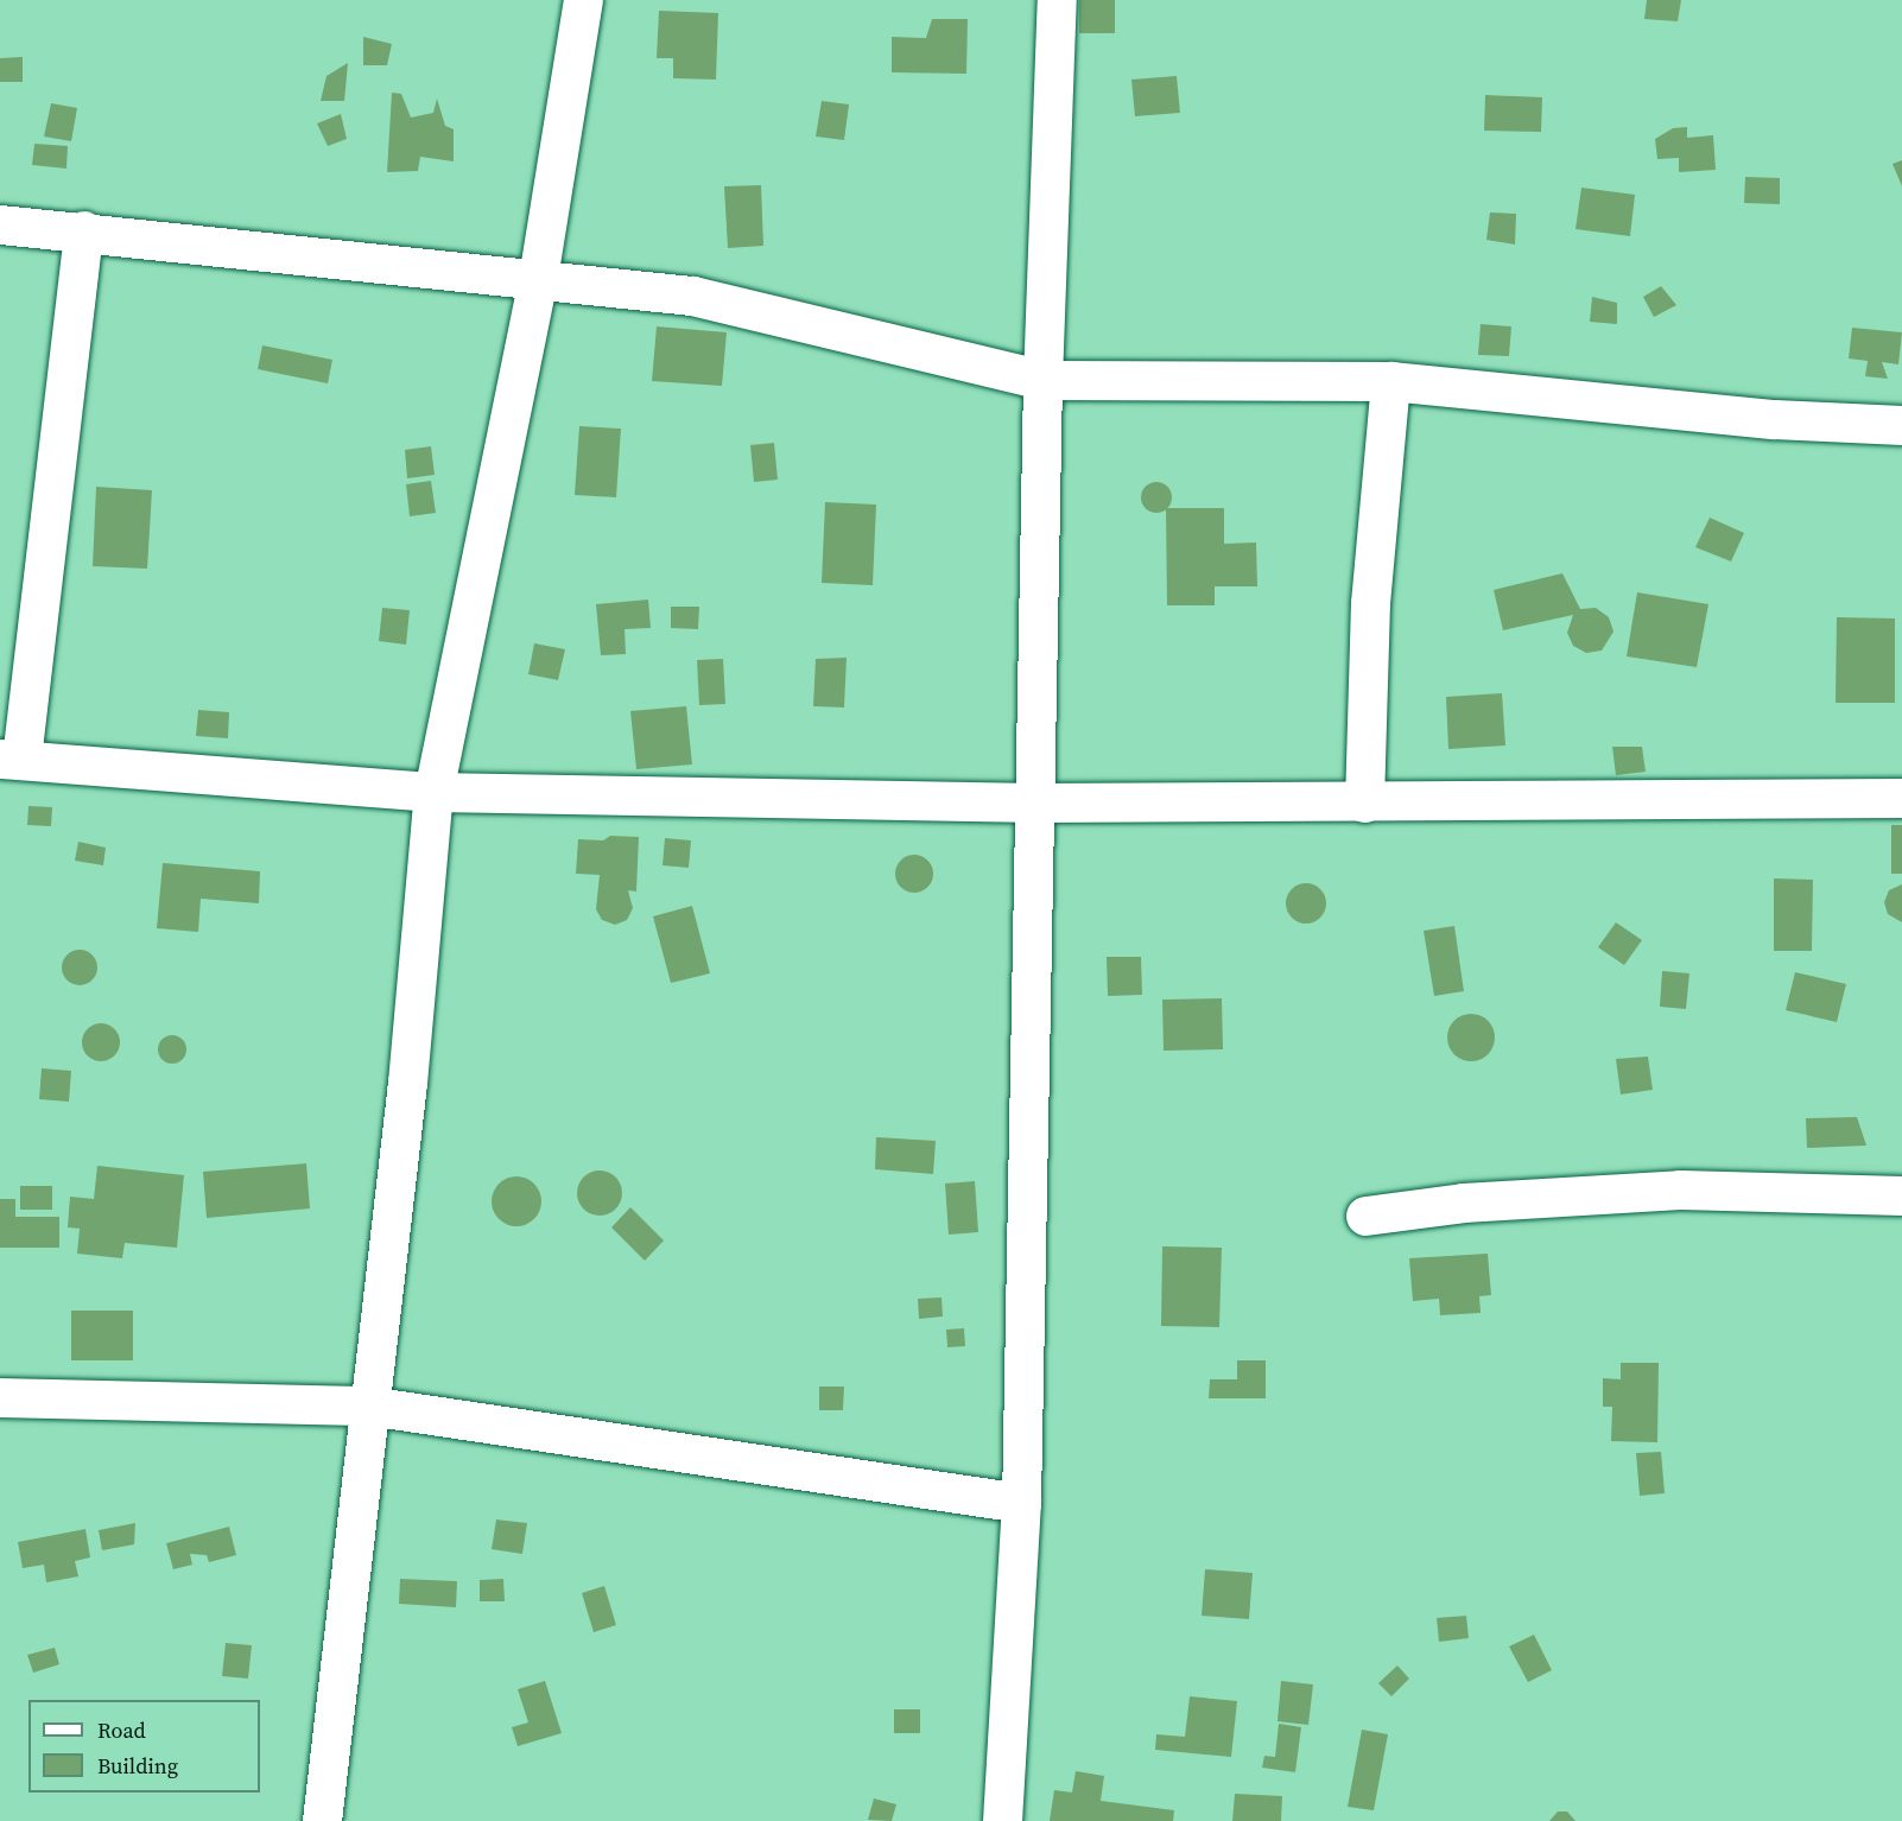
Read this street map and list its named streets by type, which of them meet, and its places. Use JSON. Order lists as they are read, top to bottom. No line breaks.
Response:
{"legend":["Road","Building"]}
